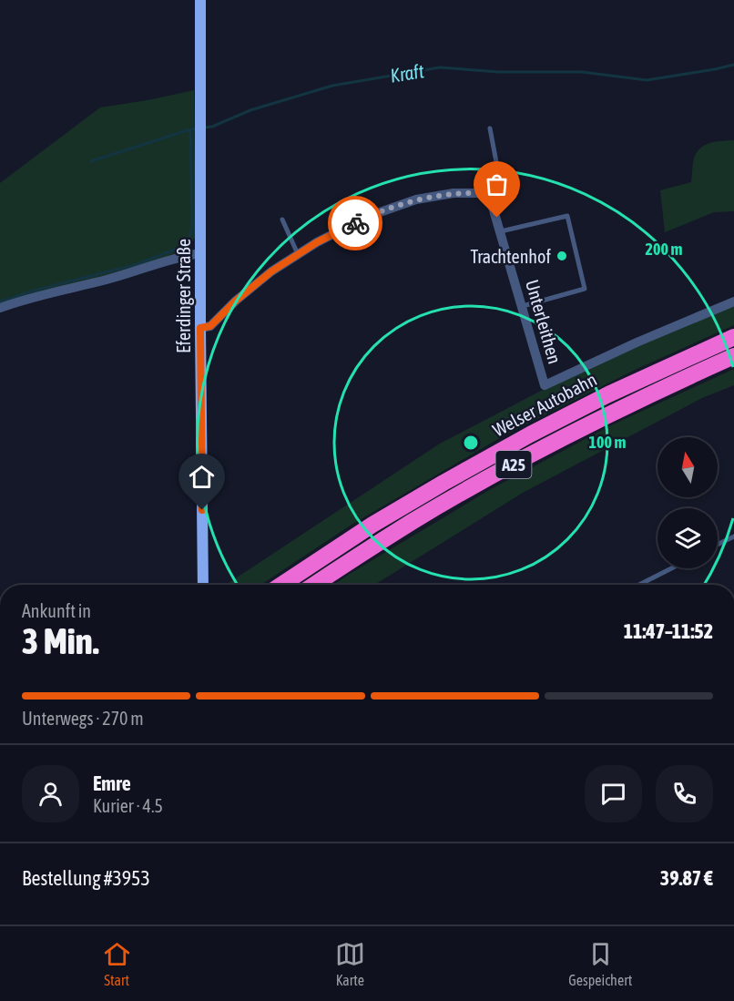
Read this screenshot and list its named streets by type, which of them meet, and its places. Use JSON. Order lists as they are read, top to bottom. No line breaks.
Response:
{"streets":{"highway":["Welser Autobahn","A25"],"main road":["Eferdinger Straße"],"street":["Unterleithen"]},"water":["Kraft"],"places":["Trachtenhof"],"north":"top","page":{"heading":["3 Min.","Ankunft in","11:47–11:52"],"panel":["Emre","Kurier · 4.5","Bestellung #3953","39.87 €"],"bar":"Unterwegs · 270 m","tabs":["Start","Karte","Gespeichert"]},"rings":["200 m","100 m"]}
